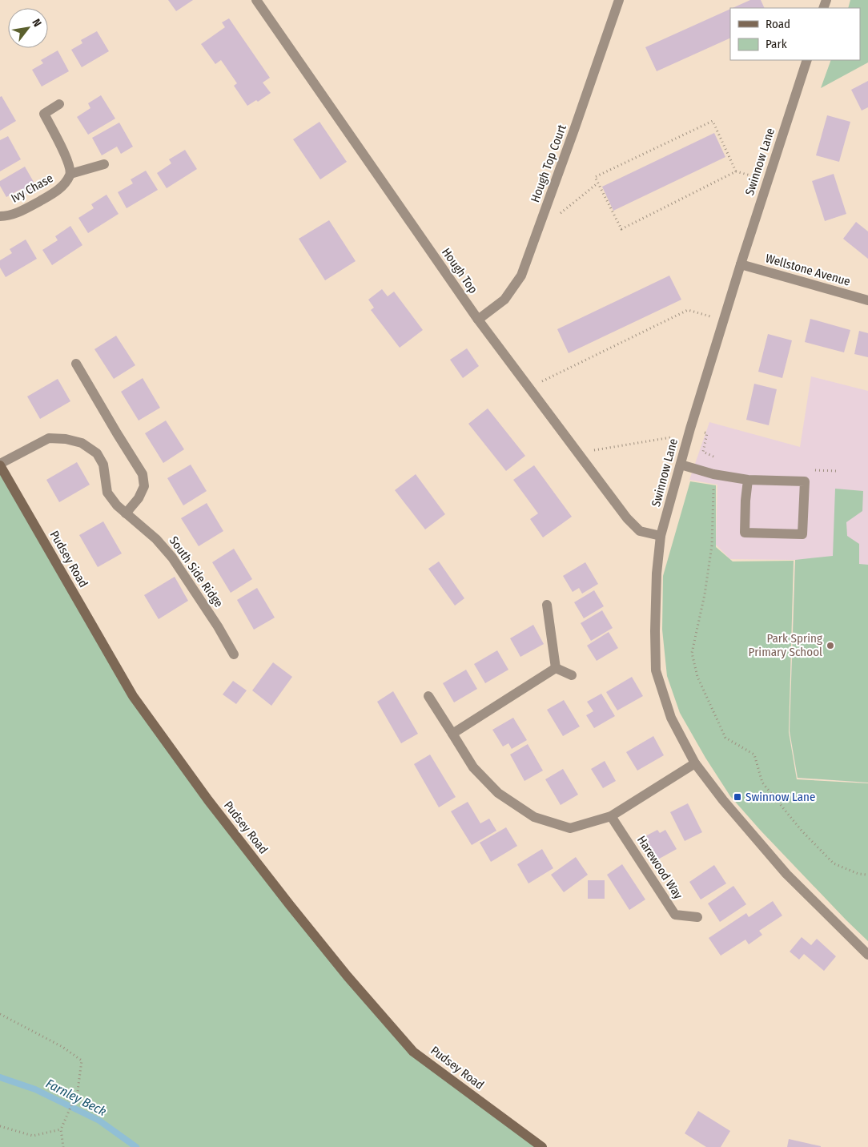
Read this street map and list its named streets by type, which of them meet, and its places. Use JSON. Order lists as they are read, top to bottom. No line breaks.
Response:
{"streets":{"main road":["Pudsey Road"],"street":["Swinnow Lane","Hough Top Court","Ivy Chase","Wellstone Avenue","Hough Top","South Side Ridge","Harewood Way"]},"crossings":[["Swinnow Lane","Wellstone Avenue"],["Swinnow Lane","Hough Top"],["Hough Top Court","Hough Top"],["Pudsey Road","South Side Ridge"]],"water":["Farnley Beck"],"places":{"other":["Park Spring Primary School"],"transit":["Swinnow Lane"]},"legend":["Road","Park"],"north":"top right"}
